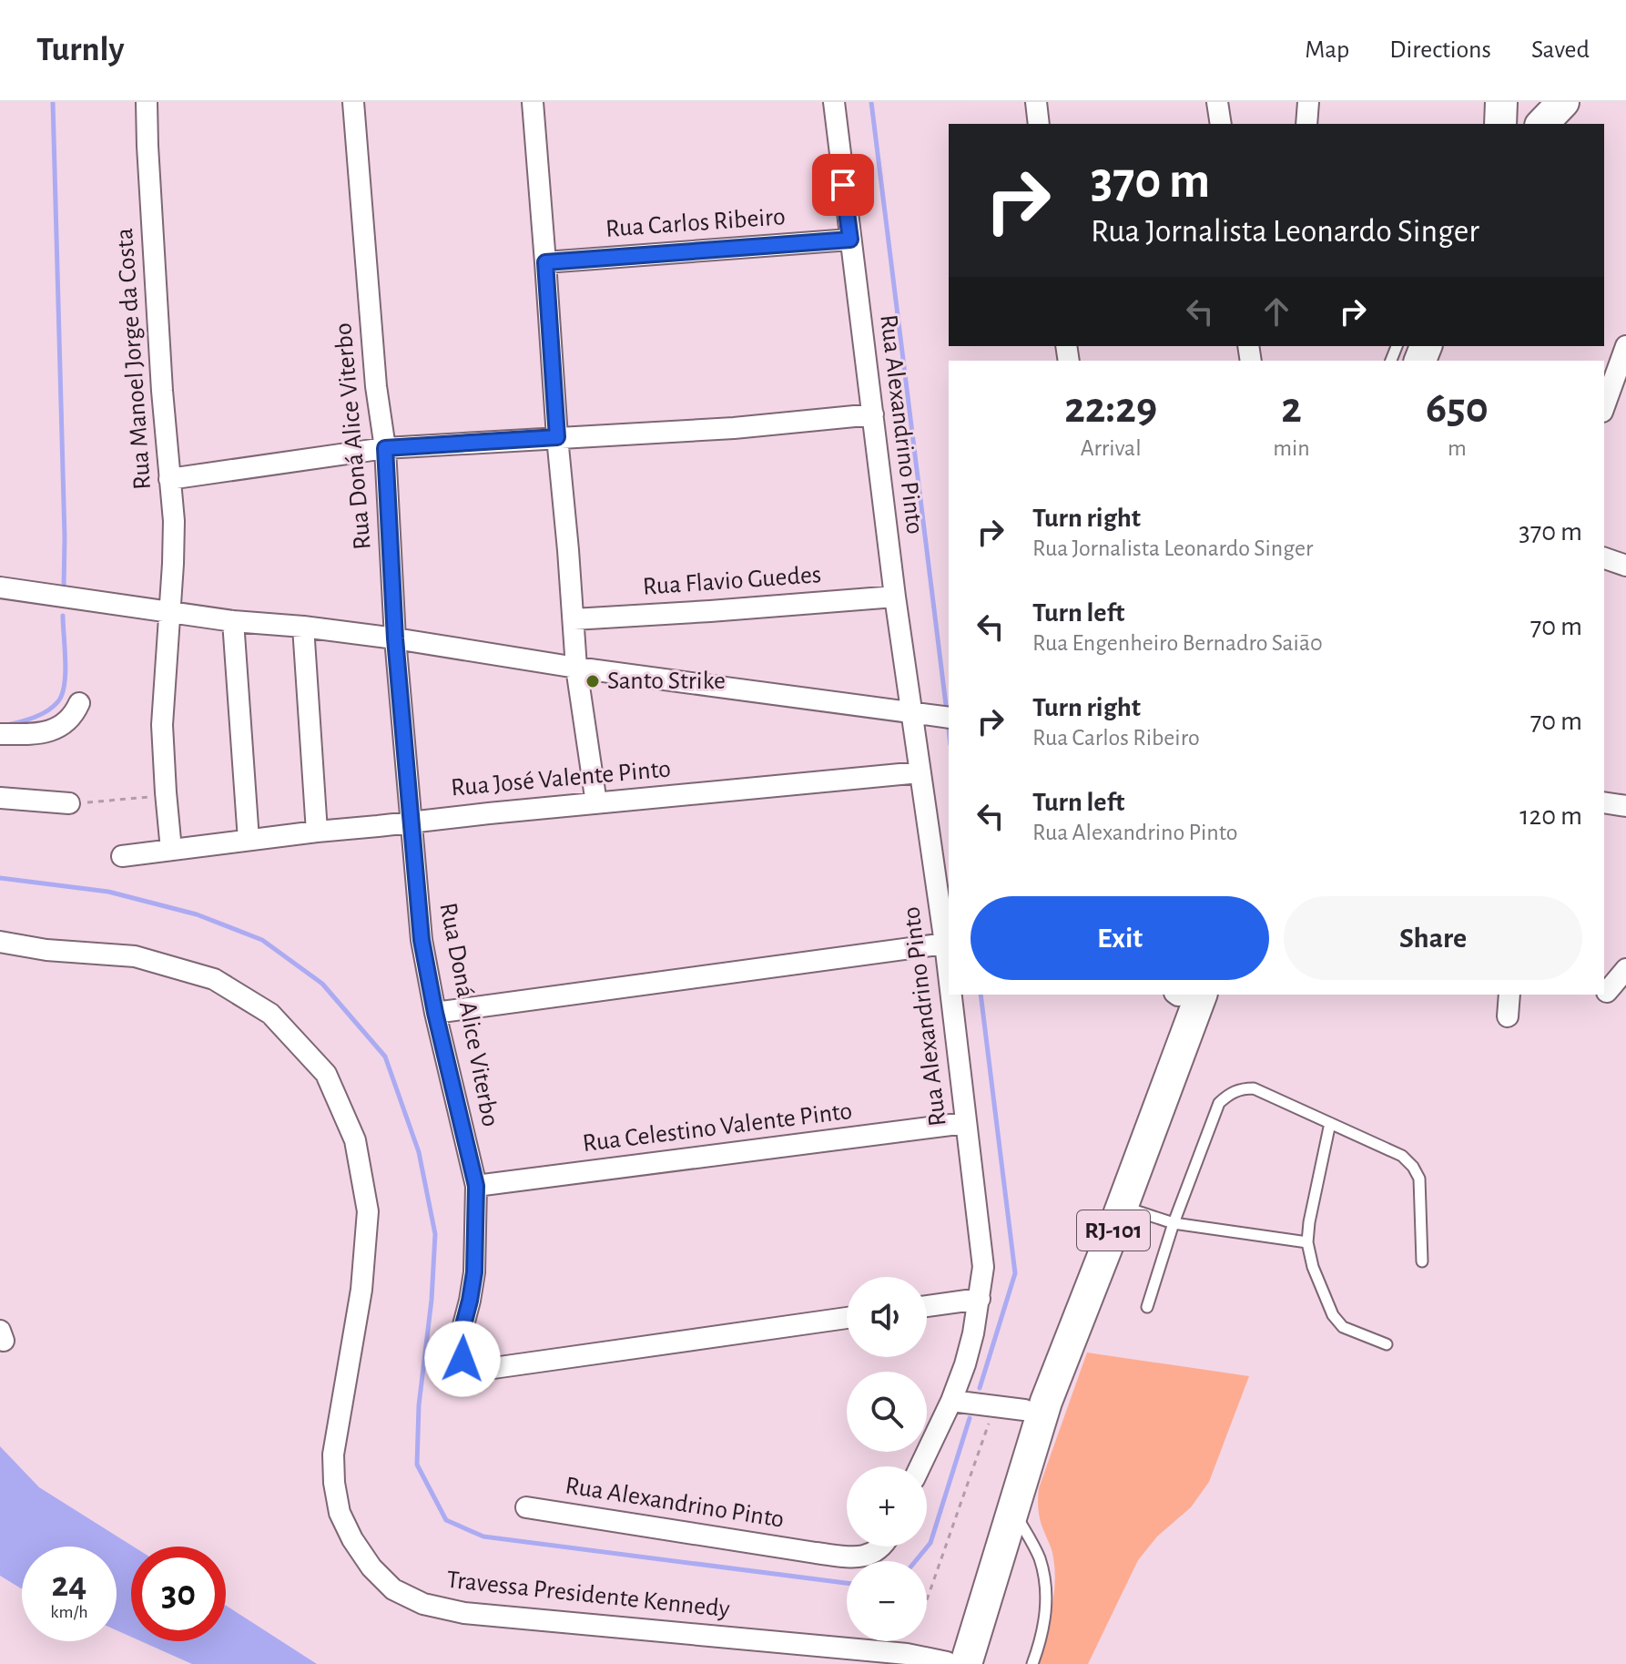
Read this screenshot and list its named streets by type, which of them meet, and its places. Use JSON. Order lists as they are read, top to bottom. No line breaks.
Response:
{"streets":{"main road":["RJ-101"],"street":["Rua Carlos Ribeiro","Rua Manoel Jorge da Costa","Rua Alexandrino Pinto","Rua Doná Alice Viterbo","Rua Flavio Guedes","Rua José Valente Pinto","Rua Celestino Valente Pinto","Travessa Presidente Kennedy"]},"crossings":[["Rua Carlos Ribeiro","Rua Alexandrino Pinto"],["Rua Manoel Jorge da Costa","Rua José Valente Pinto"],["Rua Alexandrino Pinto","Rua Flavio Guedes"],["Rua Alexandrino Pinto","Rua José Valente Pinto"],["Rua Alexandrino Pinto","Rua Celestino Valente Pinto"],["Rua Doná Alice Viterbo","Rua José Valente Pinto"],["Rua Doná Alice Viterbo","Rua Celestino Valente Pinto"],["RJ-101","Travessa Presidente Kennedy"]],"places":["Santo Strike"],"page":{"header":"Turnly","nav":["Map","Directions","Saved"],"turn":["370 m","Rua Jornalista Leonardo Singer"],"eta":["22:29","Arrival","2","min","650","m"],"list":[{"name":"Turn right","note":"Rua Jornalista Leonardo Singer","value":"370 m"},{"name":"Turn left","note":"Rua Engenheiro Bernadro Saiā0","value":"70 m"},{"name":"Turn right","note":"Rua Carlos Ribeiro","value":"70 m"},{"name":"Turn left","note":"Rua Alexandrino Pinto","value":"120 m"}],"buttons":["Exit","Share"],"map_buttons":["+","−"],"speed":"24 km/h","limit":"30"}}
